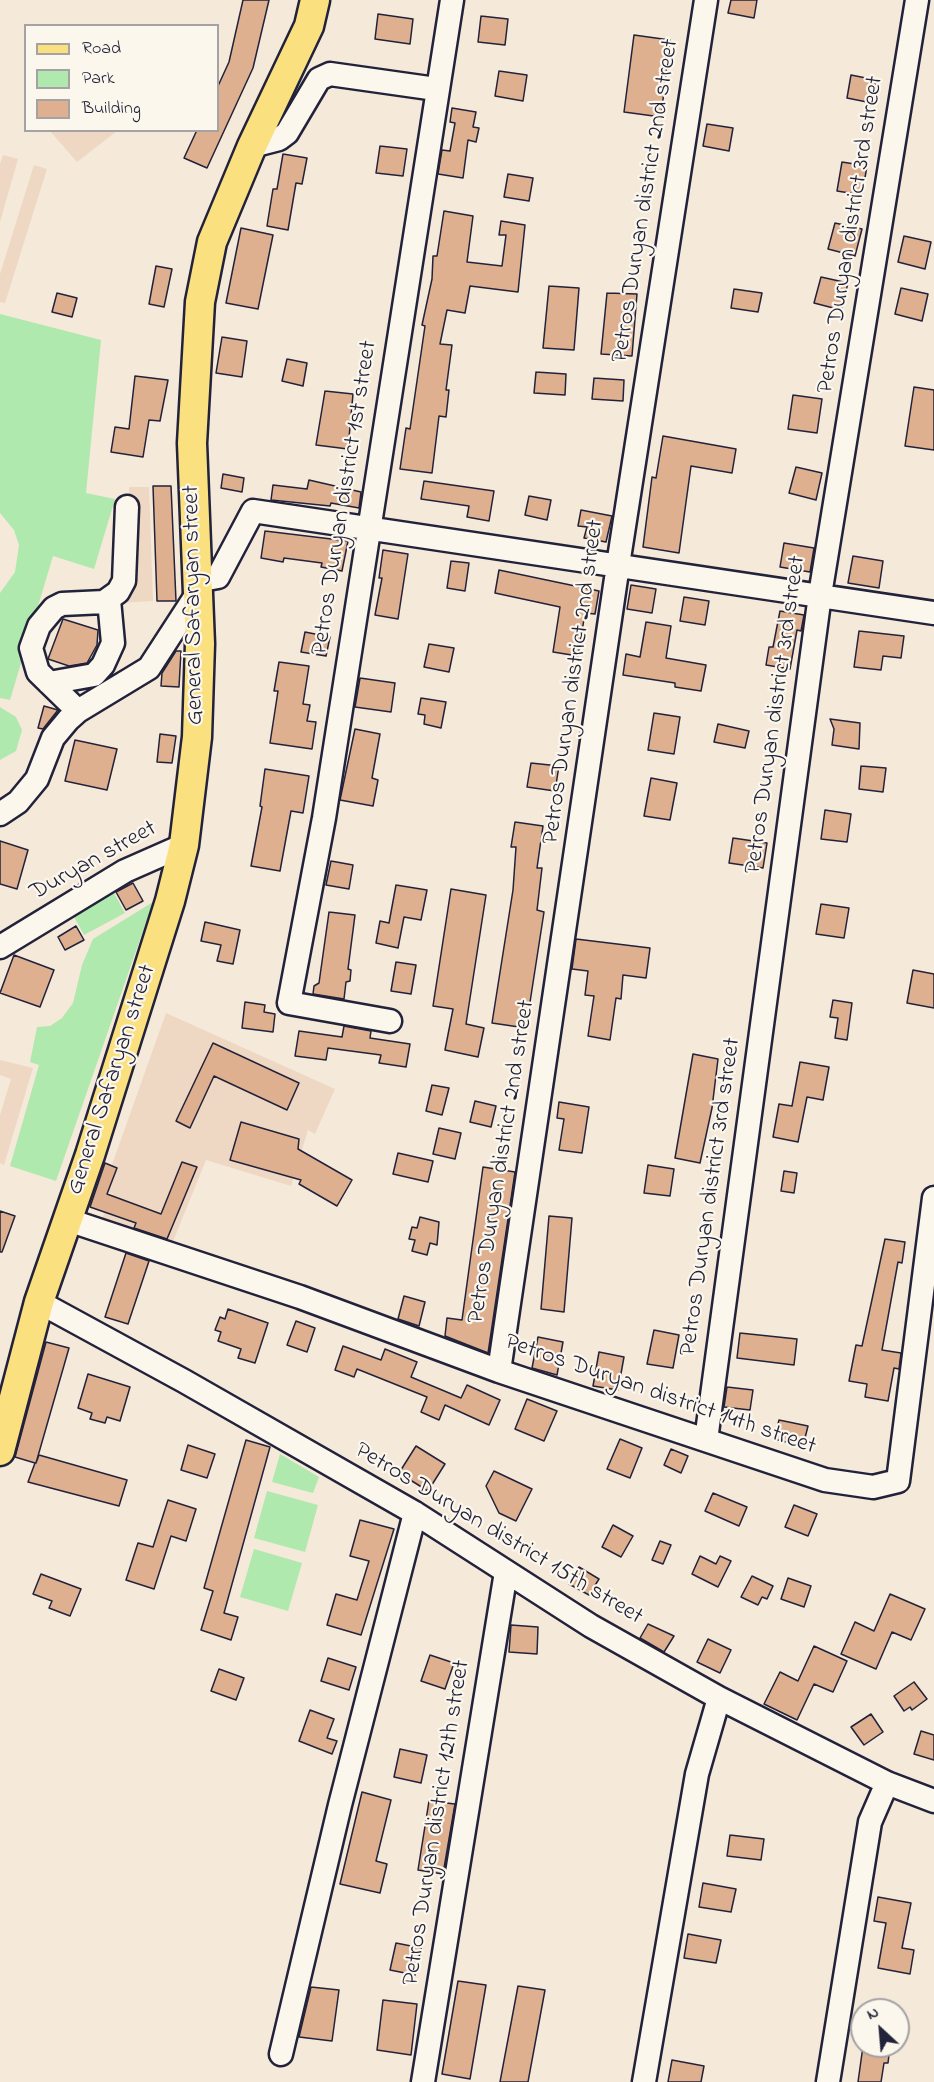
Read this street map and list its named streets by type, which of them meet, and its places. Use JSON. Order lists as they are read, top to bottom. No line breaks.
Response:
{"streets":{"main road":["General Safaryan street"],"street":["Petros Duryan district 2nd street","Petros Duryan district 3rd street","Petros Duryan district 1st street","Duryan street","Petros Duryan district 14th street","Petros Duryan district 15th street","Petros Duryan district 12th street"]},"crossings":[["Petros Duryan district 2nd street","Petros Duryan district 14th street"],["Petros Duryan district 3rd street","Petros Duryan district 14th street"],["General Safaryan street","Duryan street"],["General Safaryan street","Petros Duryan district 14th street"],["General Safaryan street","Petros Duryan district 15th street"],["Petros Duryan district 15th street","Petros Duryan district 12th street"]],"legend":["Road","Park","Building"],"north":"top left"}
